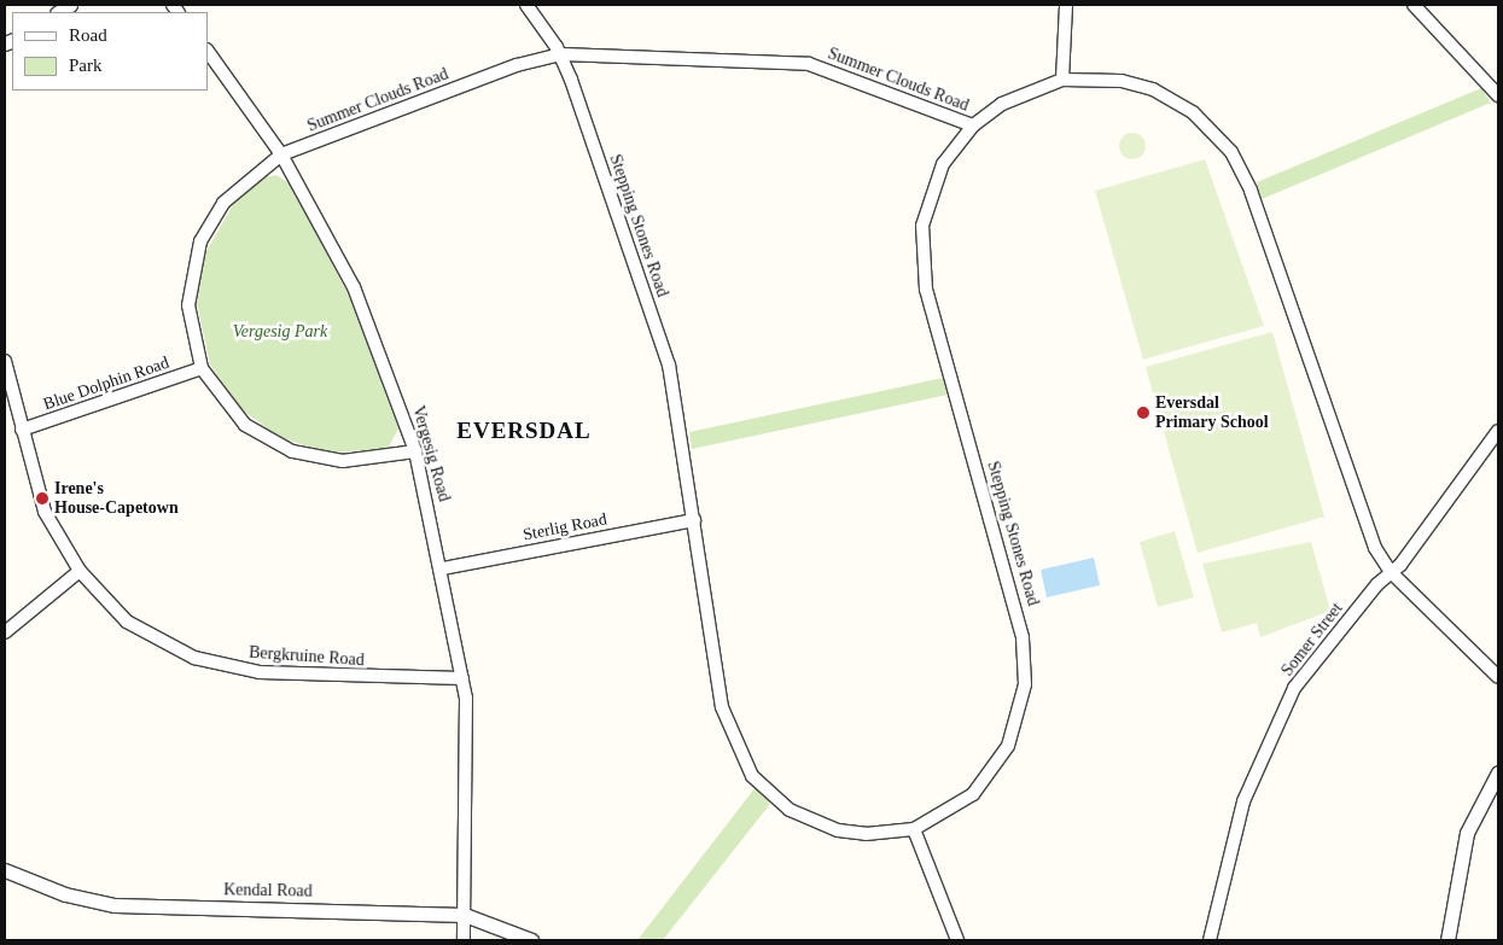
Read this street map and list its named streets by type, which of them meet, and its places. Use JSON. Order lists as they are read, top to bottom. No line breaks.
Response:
{"streets":{"street":["Summer Clouds Road","Stepping Stones Road","Blue Dolphin Road","Vergesig Road","Sterlig Road","Somer Street","Bergkruine Road","Kendal Road"]},"crossings":[["Summer Clouds Road","Stepping Stones Road"],["Summer Clouds Road","Blue Dolphin Road"],["Summer Clouds Road","Vergesig Road"],["Stepping Stones Road","Sterlig Road"],["Stepping Stones Road","Somer Street"],["Blue Dolphin Road","Bergkruine Road"],["Vergesig Road","Sterlig Road"],["Vergesig Road","Bergkruine Road"],["Vergesig Road","Kendal Road"]],"districts":["EVERSDAL"],"parks":["Vergesig Park"],"places":["Eversdal Primary School","Irene's House-Capetown"],"legend":["Road","Park"]}
